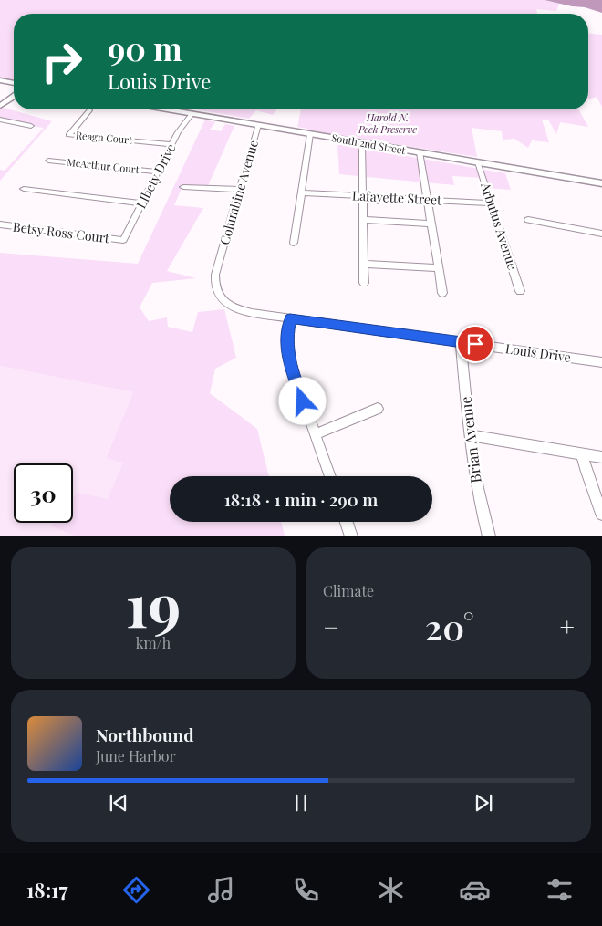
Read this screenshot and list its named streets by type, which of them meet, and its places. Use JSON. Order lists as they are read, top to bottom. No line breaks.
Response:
{"streets":{"main road":["South 2nd Street"],"street":["Reagn Court","McArthur Court","LIbety Drive","Columbine Avenue","Lafayette Street","Arbutus Avenue","Betsy Ross Court","Louis Drive","Brian Avenue"]},"crossings":[["Reagn Court","LIbety Drive"],["South 2nd Street","LIbety Drive"],["South 2nd Street","Columbine Avenue"],["South 2nd Street","Arbutus Avenue"],["McArthur Court","LIbety Drive"],["LIbety Drive","Betsy Ross Court"],["Columbine Avenue","Louis Drive"],["Lafayette Street","Arbutus Avenue"],["Louis Drive","Brian Avenue"]],"parks":["Harold N. Peek Preserve"],"page":{"turn":["90 m","Louis Drive"],"limit":"30","trip":"18:18 · 1 min · 290 m","tile":[["19","km/h"],"Climate"],"heat":["−","20°","+"],"song":["Northbound","June Harbor"],"tabs":"18:17"}}
